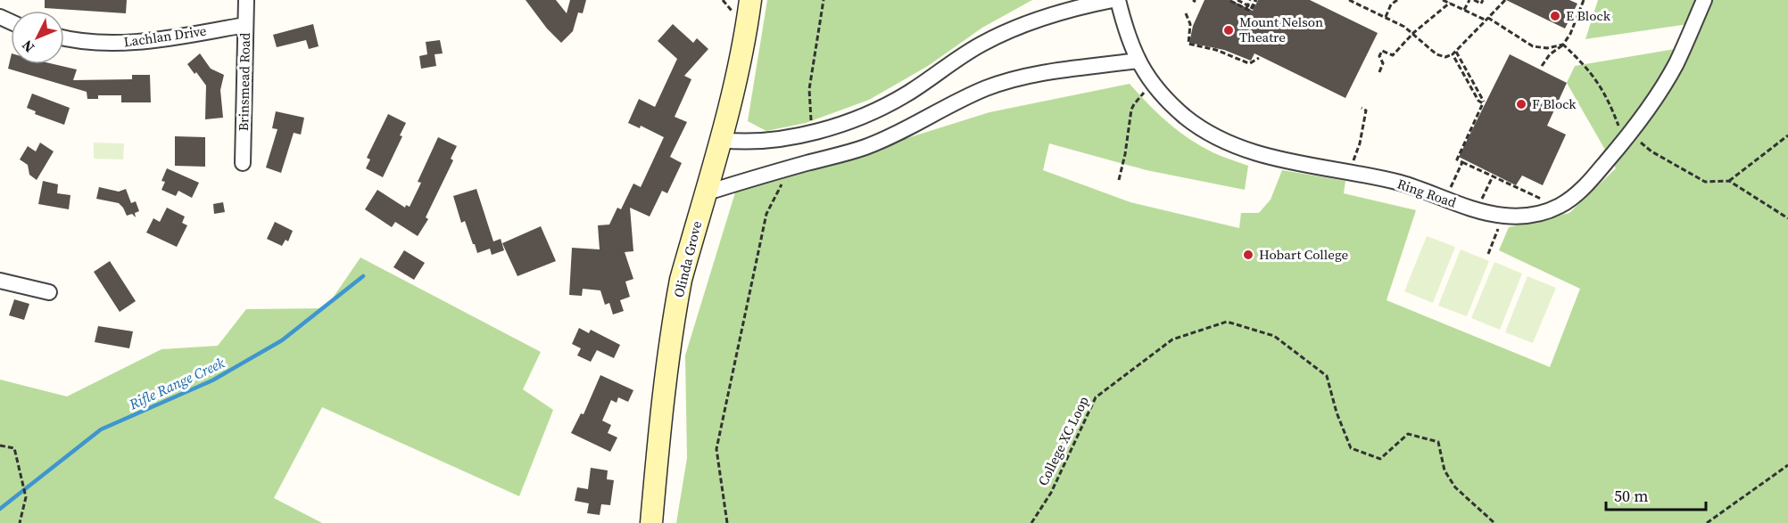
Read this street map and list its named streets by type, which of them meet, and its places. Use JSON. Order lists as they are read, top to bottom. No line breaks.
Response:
{"streets":{"main road":["Olinda Grove"],"street":["Lachlan Drive","Brinsmead Road","Ring Road"],"path":["College XC Loop"]},"crossings":[["Lachlan Drive","Brinsmead Road"]],"water":["Rifle Range Creek"],"places":["E Block","Mount Nelson Theatre","F Block","Hobart College"],"scale_bar":"50 m","north":"bottom left"}
